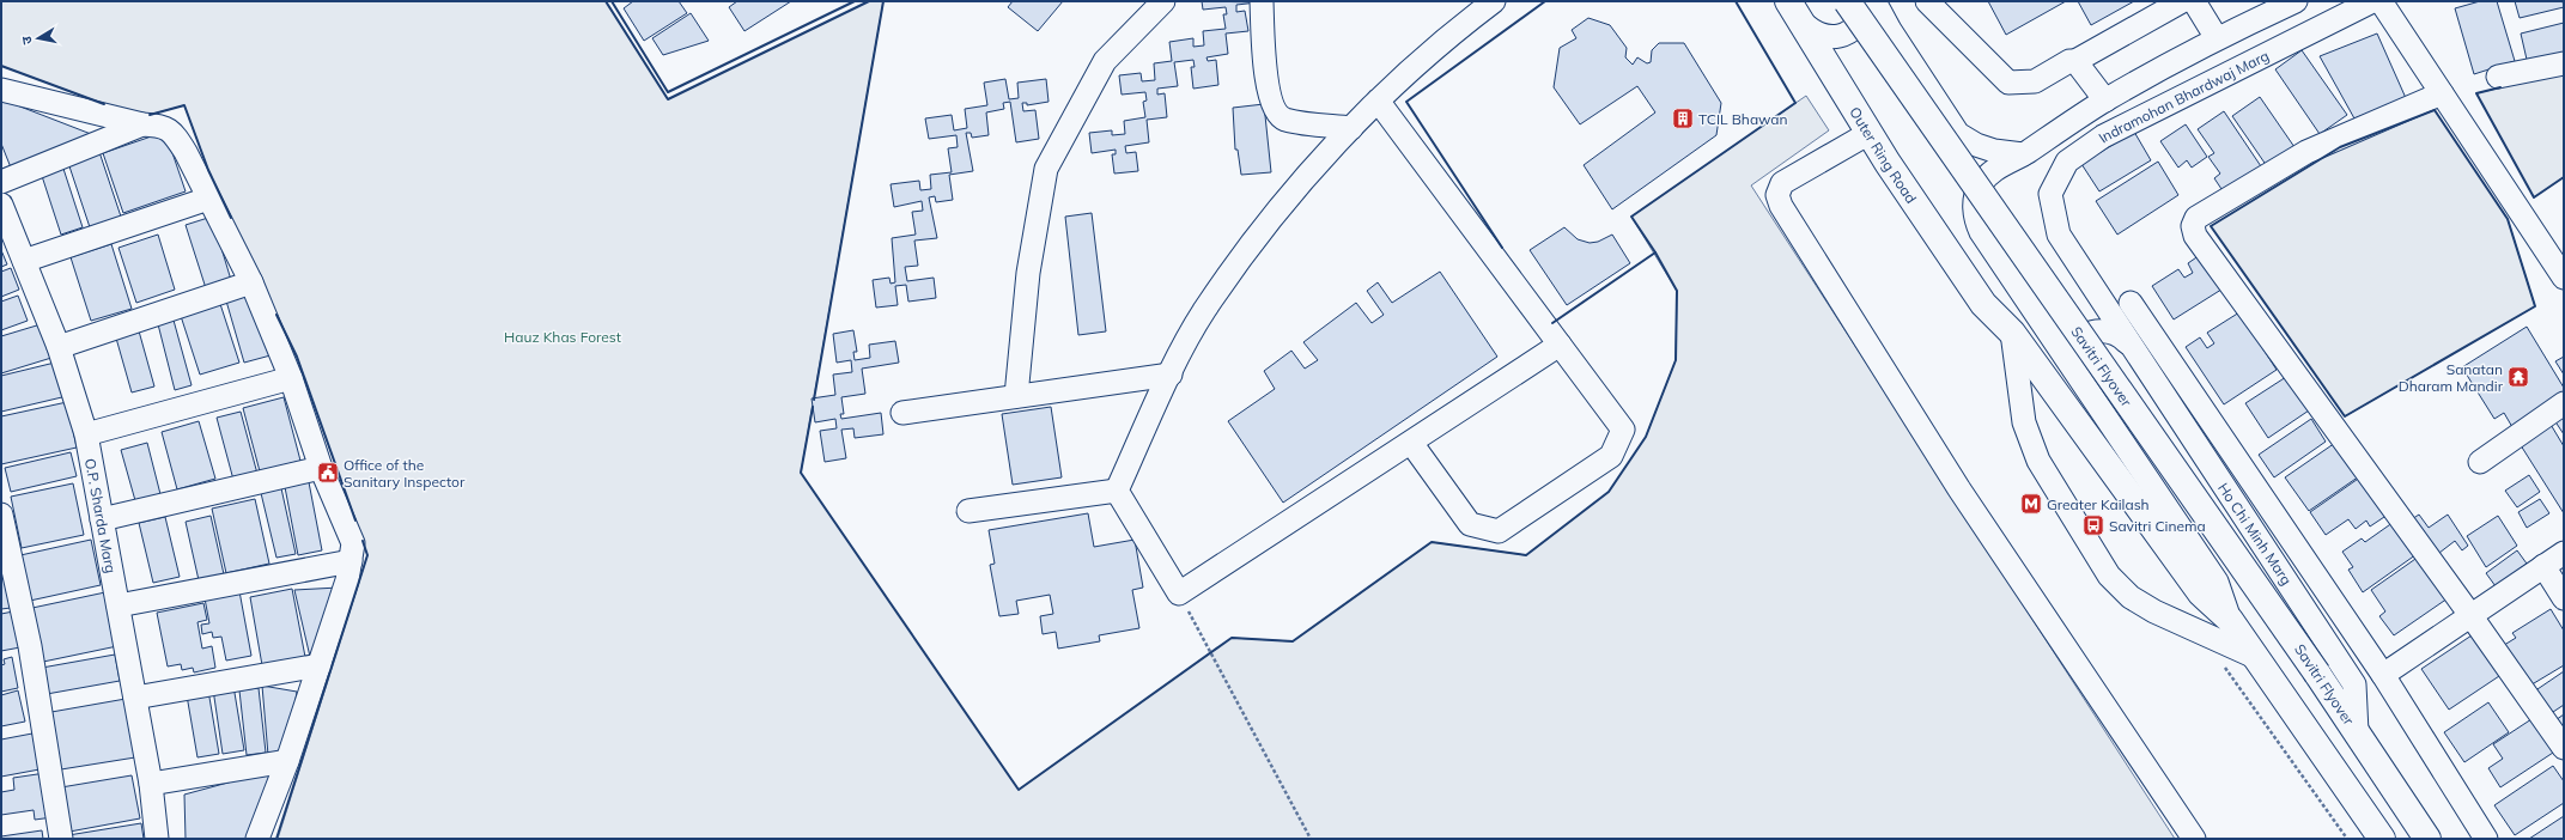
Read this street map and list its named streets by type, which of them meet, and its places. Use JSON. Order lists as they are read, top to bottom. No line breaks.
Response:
{"streets":{"main road":["Outer Ring Road","Savitri Flyover"],"street":["Indramohan Bhardwaj Marg","O.P. Sharda Marg","Ho Chi Minh Marg"]},"crossings":[["Indramohan Bhardwaj Marg","Ho Chi Minh Marg"],["Savitri Flyover","Ho Chi Minh Marg"]],"parks":["Hauz Khas Forest"],"places":{"building":["TCIL Bhawan"],"temple":["Sanatan Dharam Mandir"],"public building":["Office of the Sanitary Inspector"],"metro station":["Greater Kailash"],"bus stop":["Savitri Cinema"]},"north":"left"}
